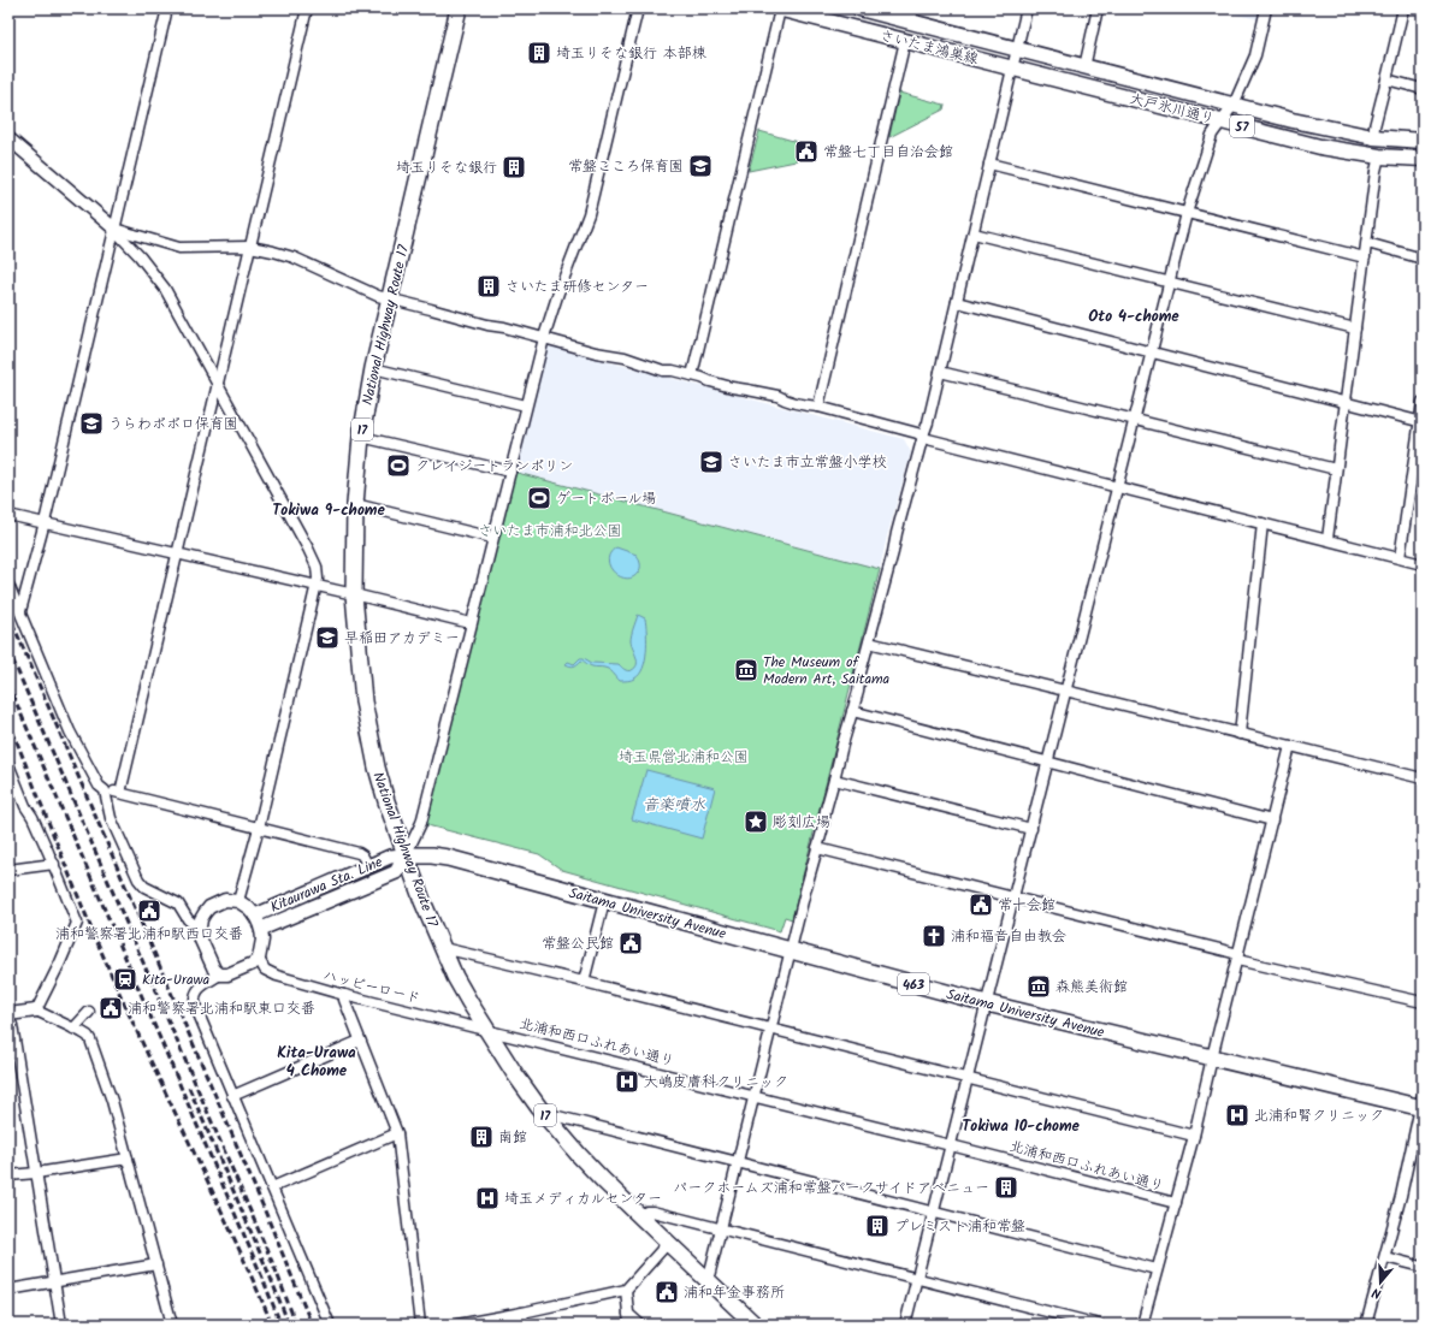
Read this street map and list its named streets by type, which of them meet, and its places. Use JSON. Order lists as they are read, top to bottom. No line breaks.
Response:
{"streets":{"highway":["National Highway Route 17","17","Saitama University Avenue","463"],"main road":["さいたま鴻巣線","大戸氷川通り","57","Kitaurawa Sta. Line"],"street":["ハッピーロード","北浦和西口ふれあい通り"]},"crossings":[["さいたま鴻巣線","大戸氷川通り"],["National Highway Route 17","Kitaurawa Sta. Line"],["National Highway Route 17","Saitama University Avenue"],["National Highway Route 17","ハッピーロード"],["National Highway Route 17","北浦和西口ふれあい通り"],["Kitaurawa Sta. Line","Saitama University Avenue"],["Kitaurawa Sta. Line","ハッピーロード"],["ハッピーロード","北浦和西口ふれあい通り"]],"districts":["Oto 4-chome","Tokiwa 9-chome","Kita-Urawa 4 Chome","Tokiwa 10-chome"],"water":["音楽噴水"],"parks":["さいたま市浦和北公園","埼玉県営北浦和公園"],"places":{"building":["埼玉りそな銀行 本部棟","埼玉りそな銀行","さいたま研修センター","南館","パークホームズ浦和常盤パークサイドアベニュー","プレミスト浦和常盤"],"public building":["常盤七丁目自治会館","常十会館","浦和警察署北浦和駅西口交番","常盤公民館","浦和警察署北浦和駅東口交番","浦和年金事務所"],"school or university":["常盤こころ保育園","うらわポポロ保育園","さいたま市立常盤小学校","早稲田アカデミー"],"sports":["クレイジートランポリン","ゲートボール場"],"museum":["The Museum of Modern Art, Saitama","森熊美術館"],"place":["彫刻広場"],"church":["浦和福音自由教会"],"station":["Kita-Urawa"],"hospital":["大嶋皮膚科クリニック","北浦和腎クリニック","埼玉メディカルセンター"]},"north":"bottom"}
